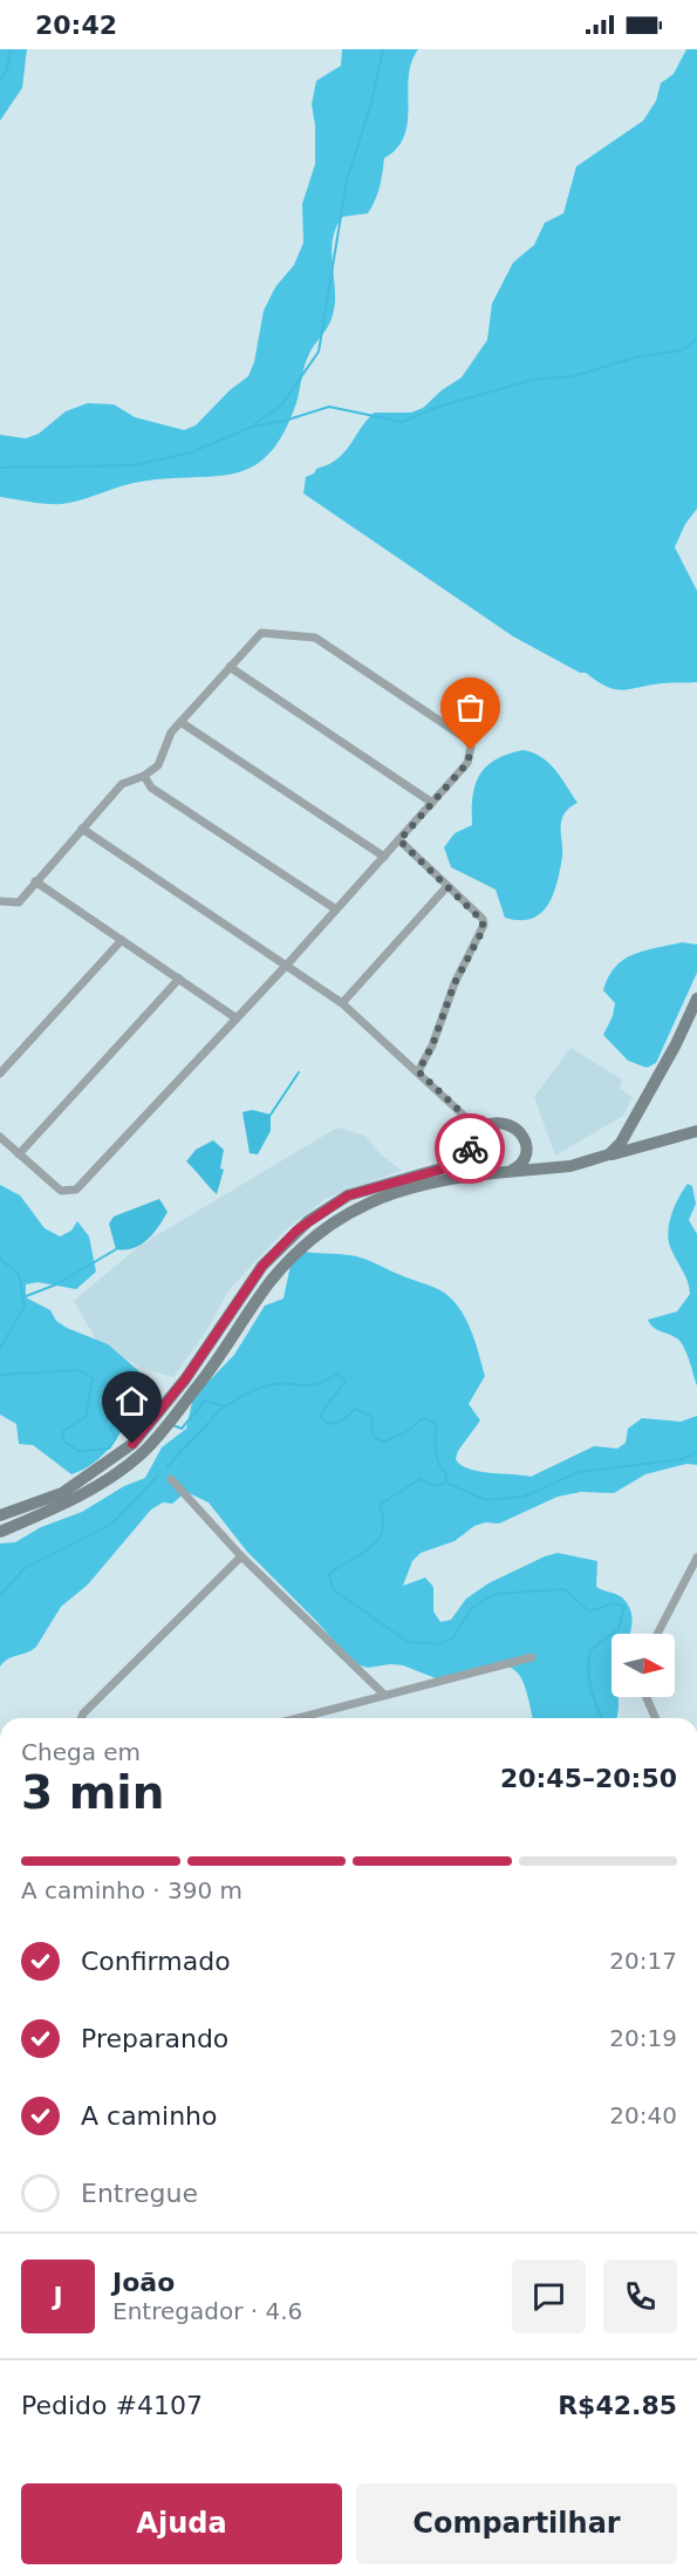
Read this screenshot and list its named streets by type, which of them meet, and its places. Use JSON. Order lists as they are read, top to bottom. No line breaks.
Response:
{"north":"right","page":{"status":"20:42","heading":["3 min","Chega em","20:45–20:50"],"panel":["João","Entregador · 4.6","Pedido #4107","R$42.85"],"bar":"A caminho · 390 m","list":[["Confirmado","20:17"],["Preparando","20:19"],["A caminho","20:40"],"Entregue"],"round":"J","buttons":["Ajuda","Compartilhar"]}}
